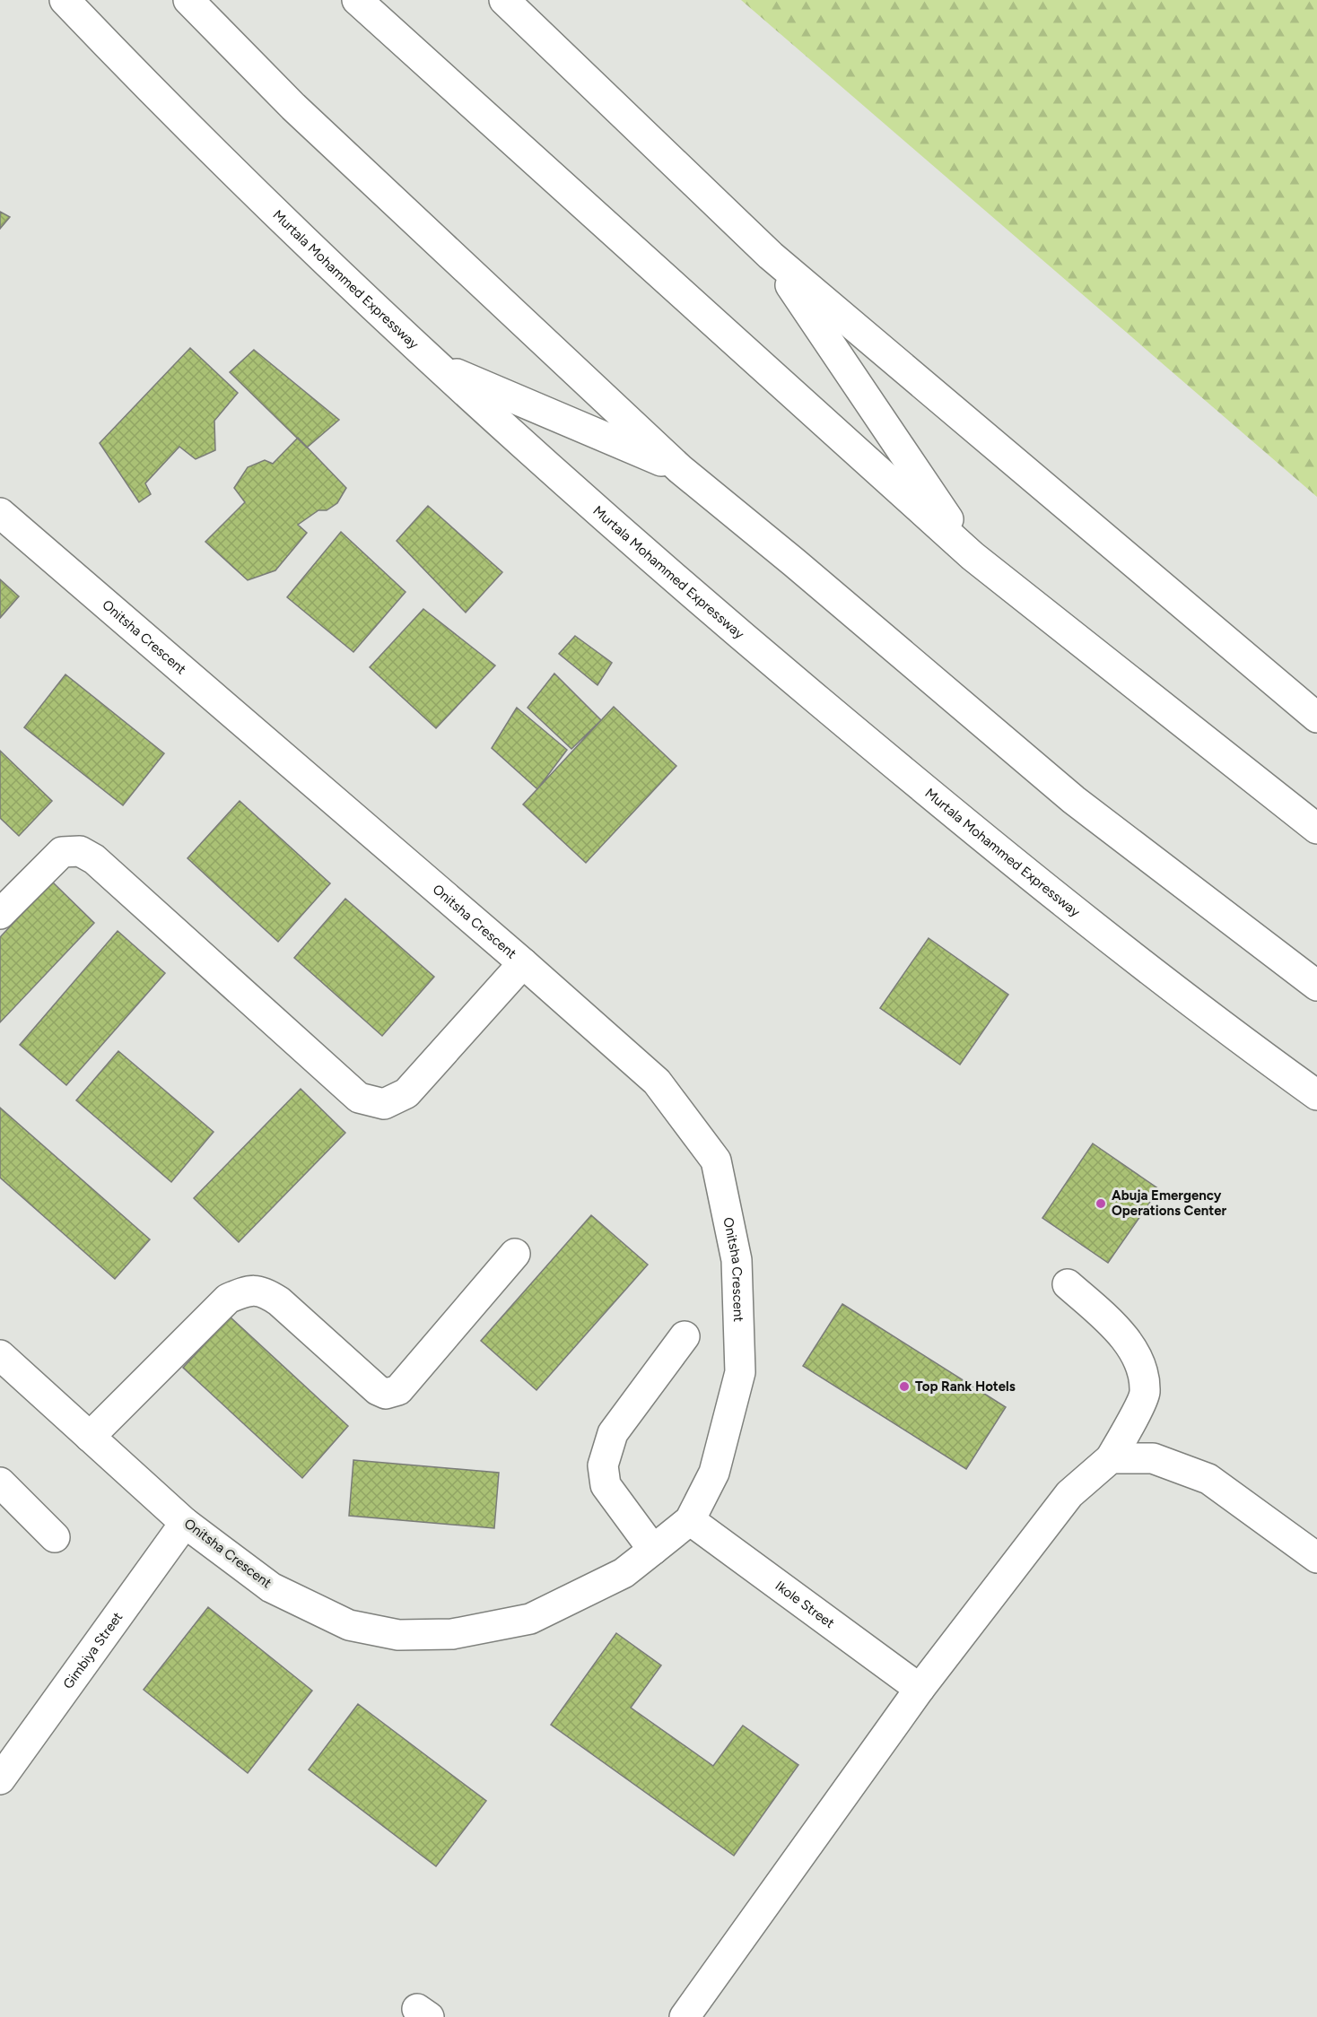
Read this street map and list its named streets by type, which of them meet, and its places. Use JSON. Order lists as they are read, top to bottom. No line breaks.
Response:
{"streets":{"main road":["Murtala Mohammed Expressway","Onitsha Crescent","Ikole Street","Gimbiya Street"]},"crossings":[["Onitsha Crescent","Ikole Street"],["Onitsha Crescent","Gimbiya Street"]],"places":["Abuja Emergency Operations Center","Top Rank Hotels"]}
